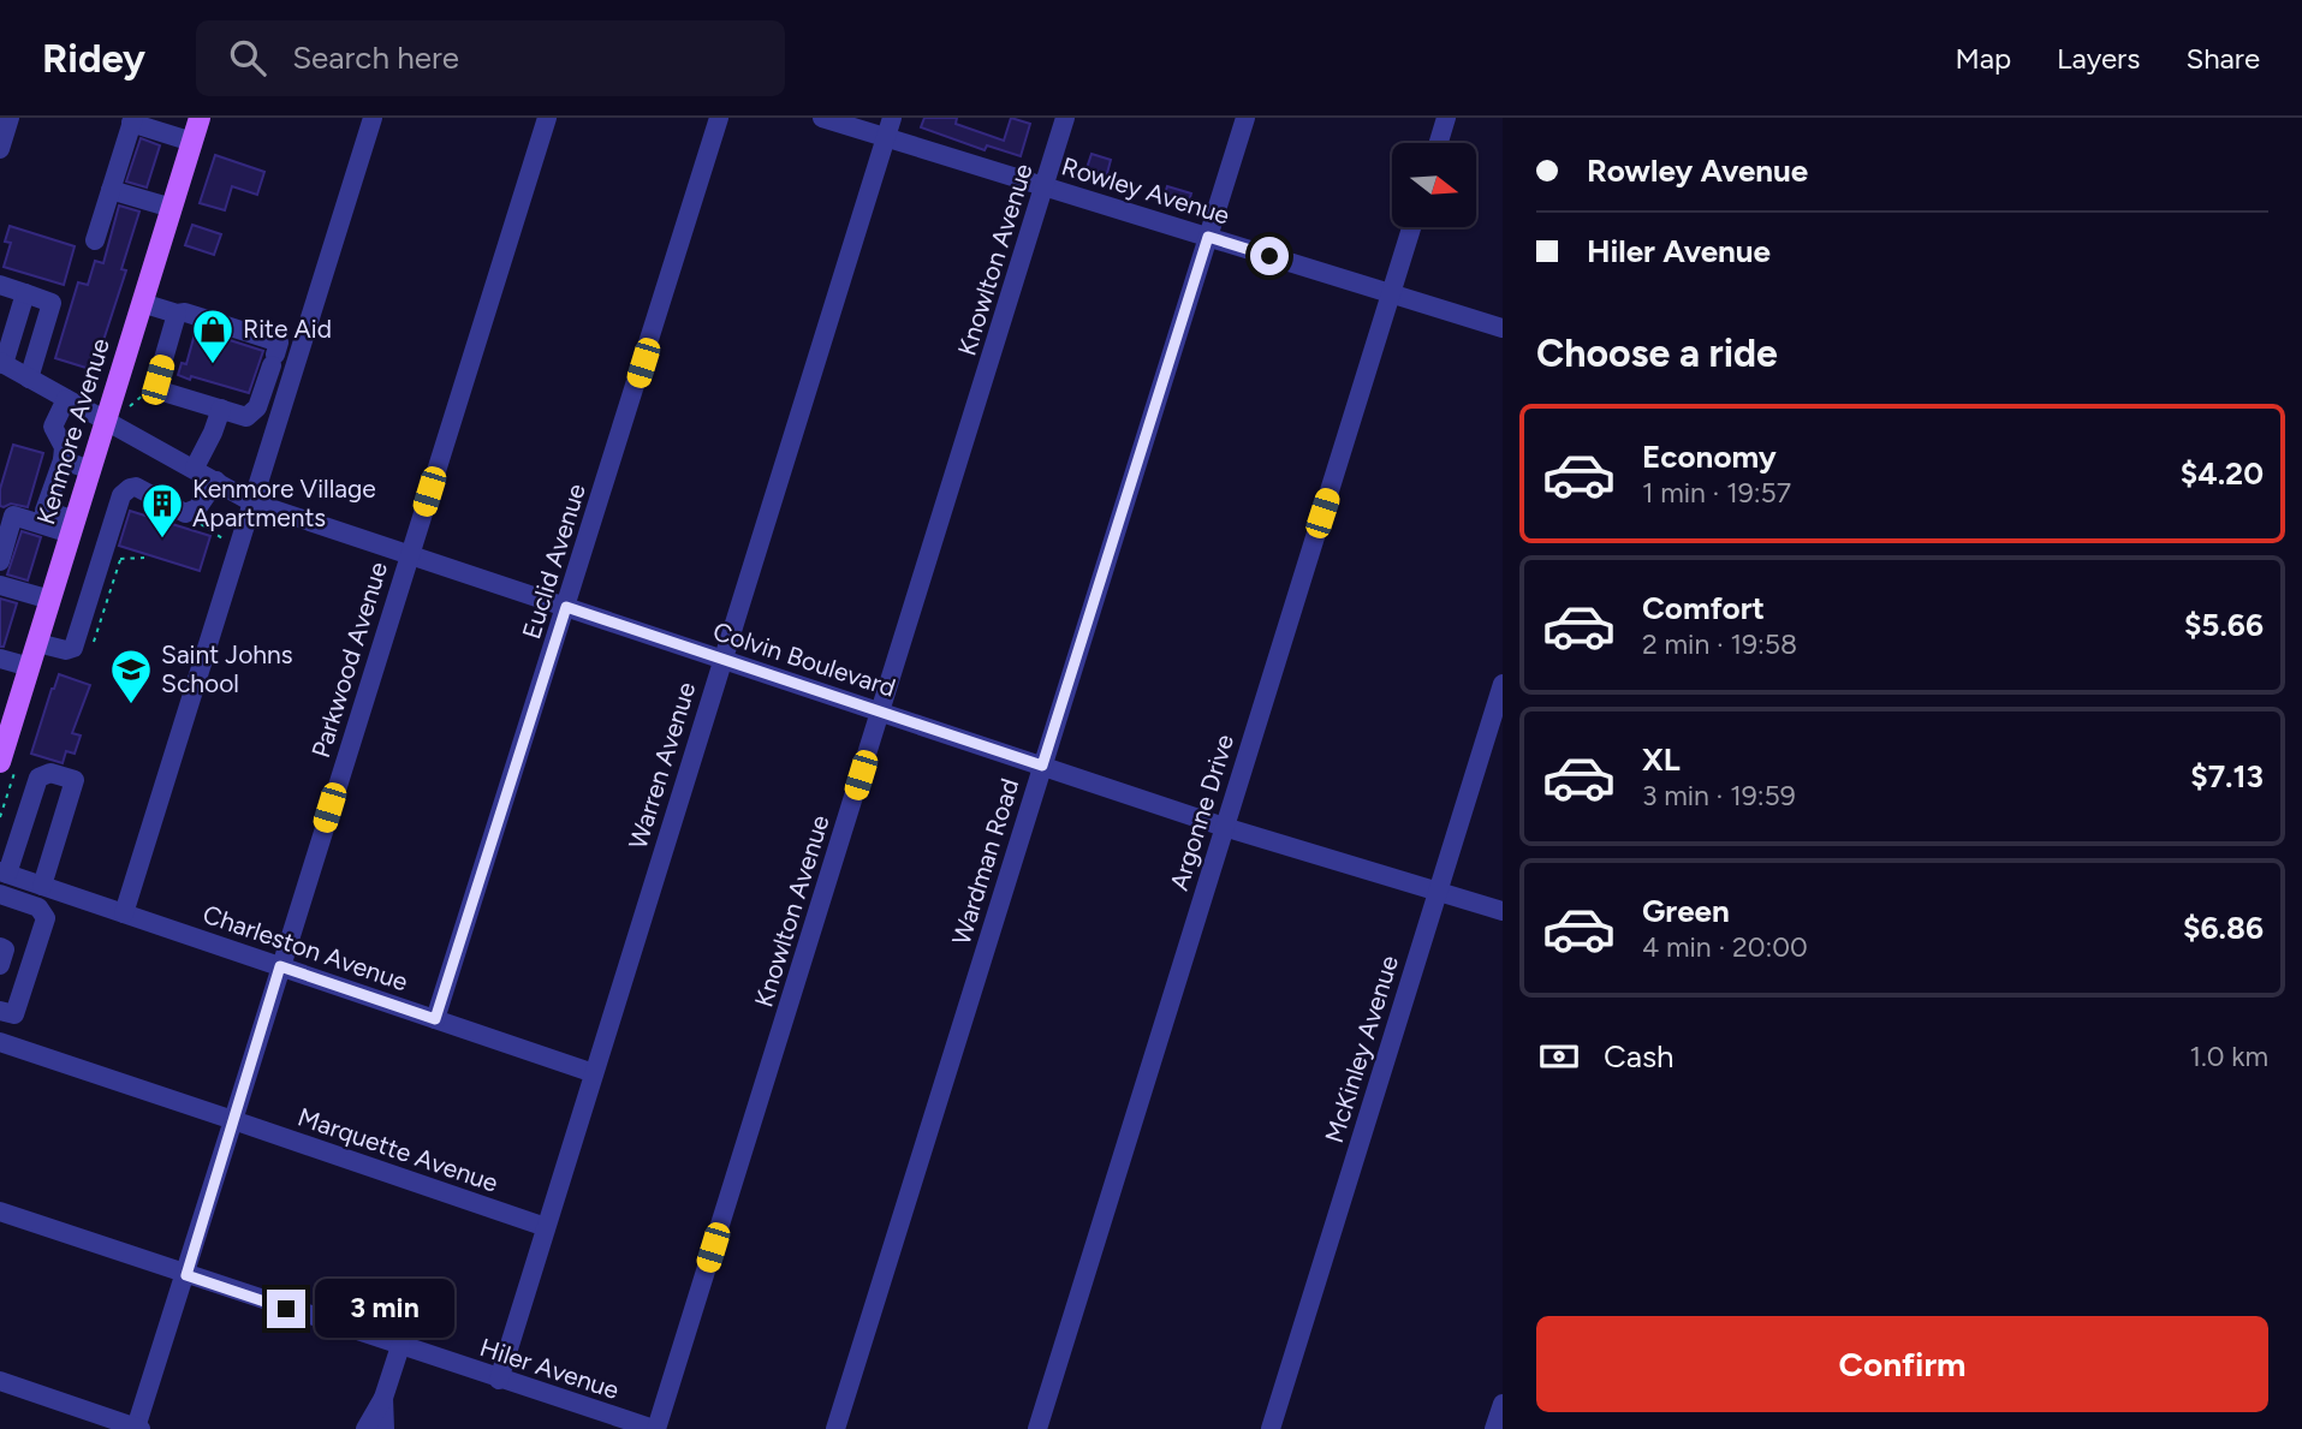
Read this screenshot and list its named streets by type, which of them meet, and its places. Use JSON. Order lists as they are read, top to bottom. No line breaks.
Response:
{"streets":{"main road":["Kenmore Avenue"],"street":["Rowley Avenue","Knowlton Avenue","Euclid Avenue","Parkwood Avenue","Colvin Boulevard","Warren Avenue","Argonne Drive","Wardman Road","Charleston Avenue","McKinley Avenue","Marquette Avenue","Hiler Avenue"]},"crossings":[["Rowley Avenue","Knowlton Avenue"],["Rowley Avenue","Warren Avenue"],["Rowley Avenue","Argonne Drive"],["Rowley Avenue","Wardman Road"],["Knowlton Avenue","Colvin Boulevard"],["Knowlton Avenue","Hiler Avenue"],["Kenmore Avenue","Colvin Boulevard"],["Euclid Avenue","Colvin Boulevard"],["Euclid Avenue","Charleston Avenue"],["Parkwood Avenue","Colvin Boulevard"],["Parkwood Avenue","Charleston Avenue"],["Parkwood Avenue","Marquette Avenue"],["Parkwood Avenue","Hiler Avenue"],["Colvin Boulevard","Warren Avenue"],["Colvin Boulevard","Argonne Drive"],["Colvin Boulevard","Wardman Road"],["Colvin Boulevard","McKinley Avenue"],["Warren Avenue","Charleston Avenue"],["Warren Avenue","Marquette Avenue"],["Warren Avenue","Hiler Avenue"]],"places":{"shop":["Rite Aid"],"building":["Kenmore Village Apartments"],"school or university":["Saint Johns School"]},"north":"right","page":{"header":"Ridey","search":"Search here","nav":["Map","Layers","Share"],"banner":["Rowley Avenue","Hiler Avenue"],"heading":"Choose a ride","list":[{"name":"Economy","note":"1 min · 19:57","value":"$4.20"},{"name":"Comfort","note":"2 min · 19:58","value":"$5.66"},{"name":"XL","note":"3 min · 19:59","value":"$7.13"},{"name":"Green","note":"4 min · 20:00","value":"$6.86"}],"pay":["Cash","1.0 km"],"bubble":"3 min","buttons":"Confirm"}}
